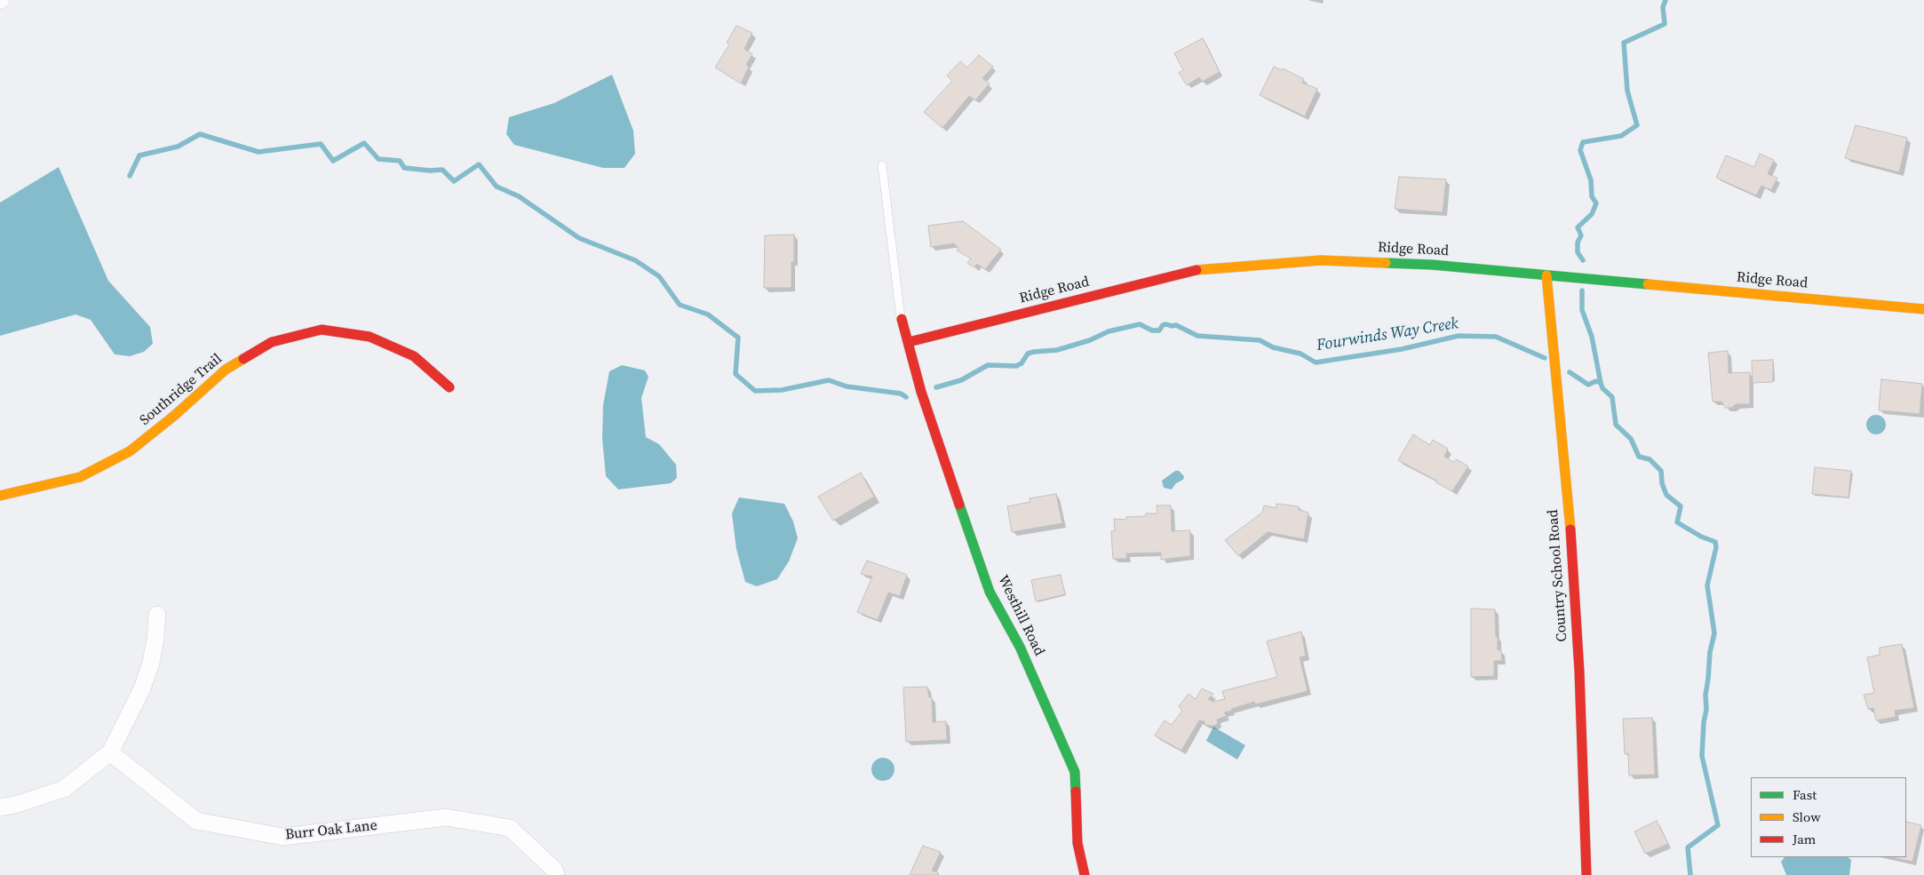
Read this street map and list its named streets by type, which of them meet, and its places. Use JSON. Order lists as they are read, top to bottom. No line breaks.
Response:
{"streets":{"street":["Ridge Road","Southridge Trail","Country School Road","Westhill Road","Burr Oak Lane"]},"crossings":[["Ridge Road","Country School Road"],["Ridge Road","Westhill Road"]],"water":["Fourwinds Way Creek"],"legend":["Fast","Slow","Jam"]}
